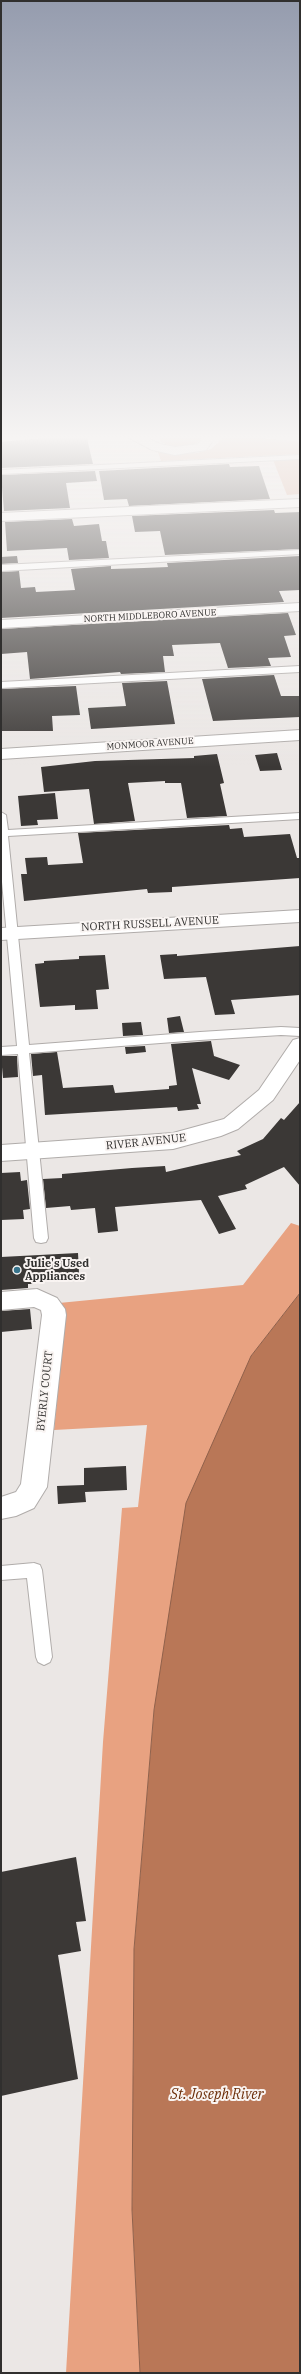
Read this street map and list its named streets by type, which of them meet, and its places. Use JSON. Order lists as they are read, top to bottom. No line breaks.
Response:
{"streets":{"street":["NORTH MIDDLEBORO AVENUE","MONMOOR AVENUE","NORTH RUSSELL AVENUE","RIVER AVENUE","BYERLY COURT"]},"water":["St. Joseph River"],"places":["Julie's Used Appliances"]}
